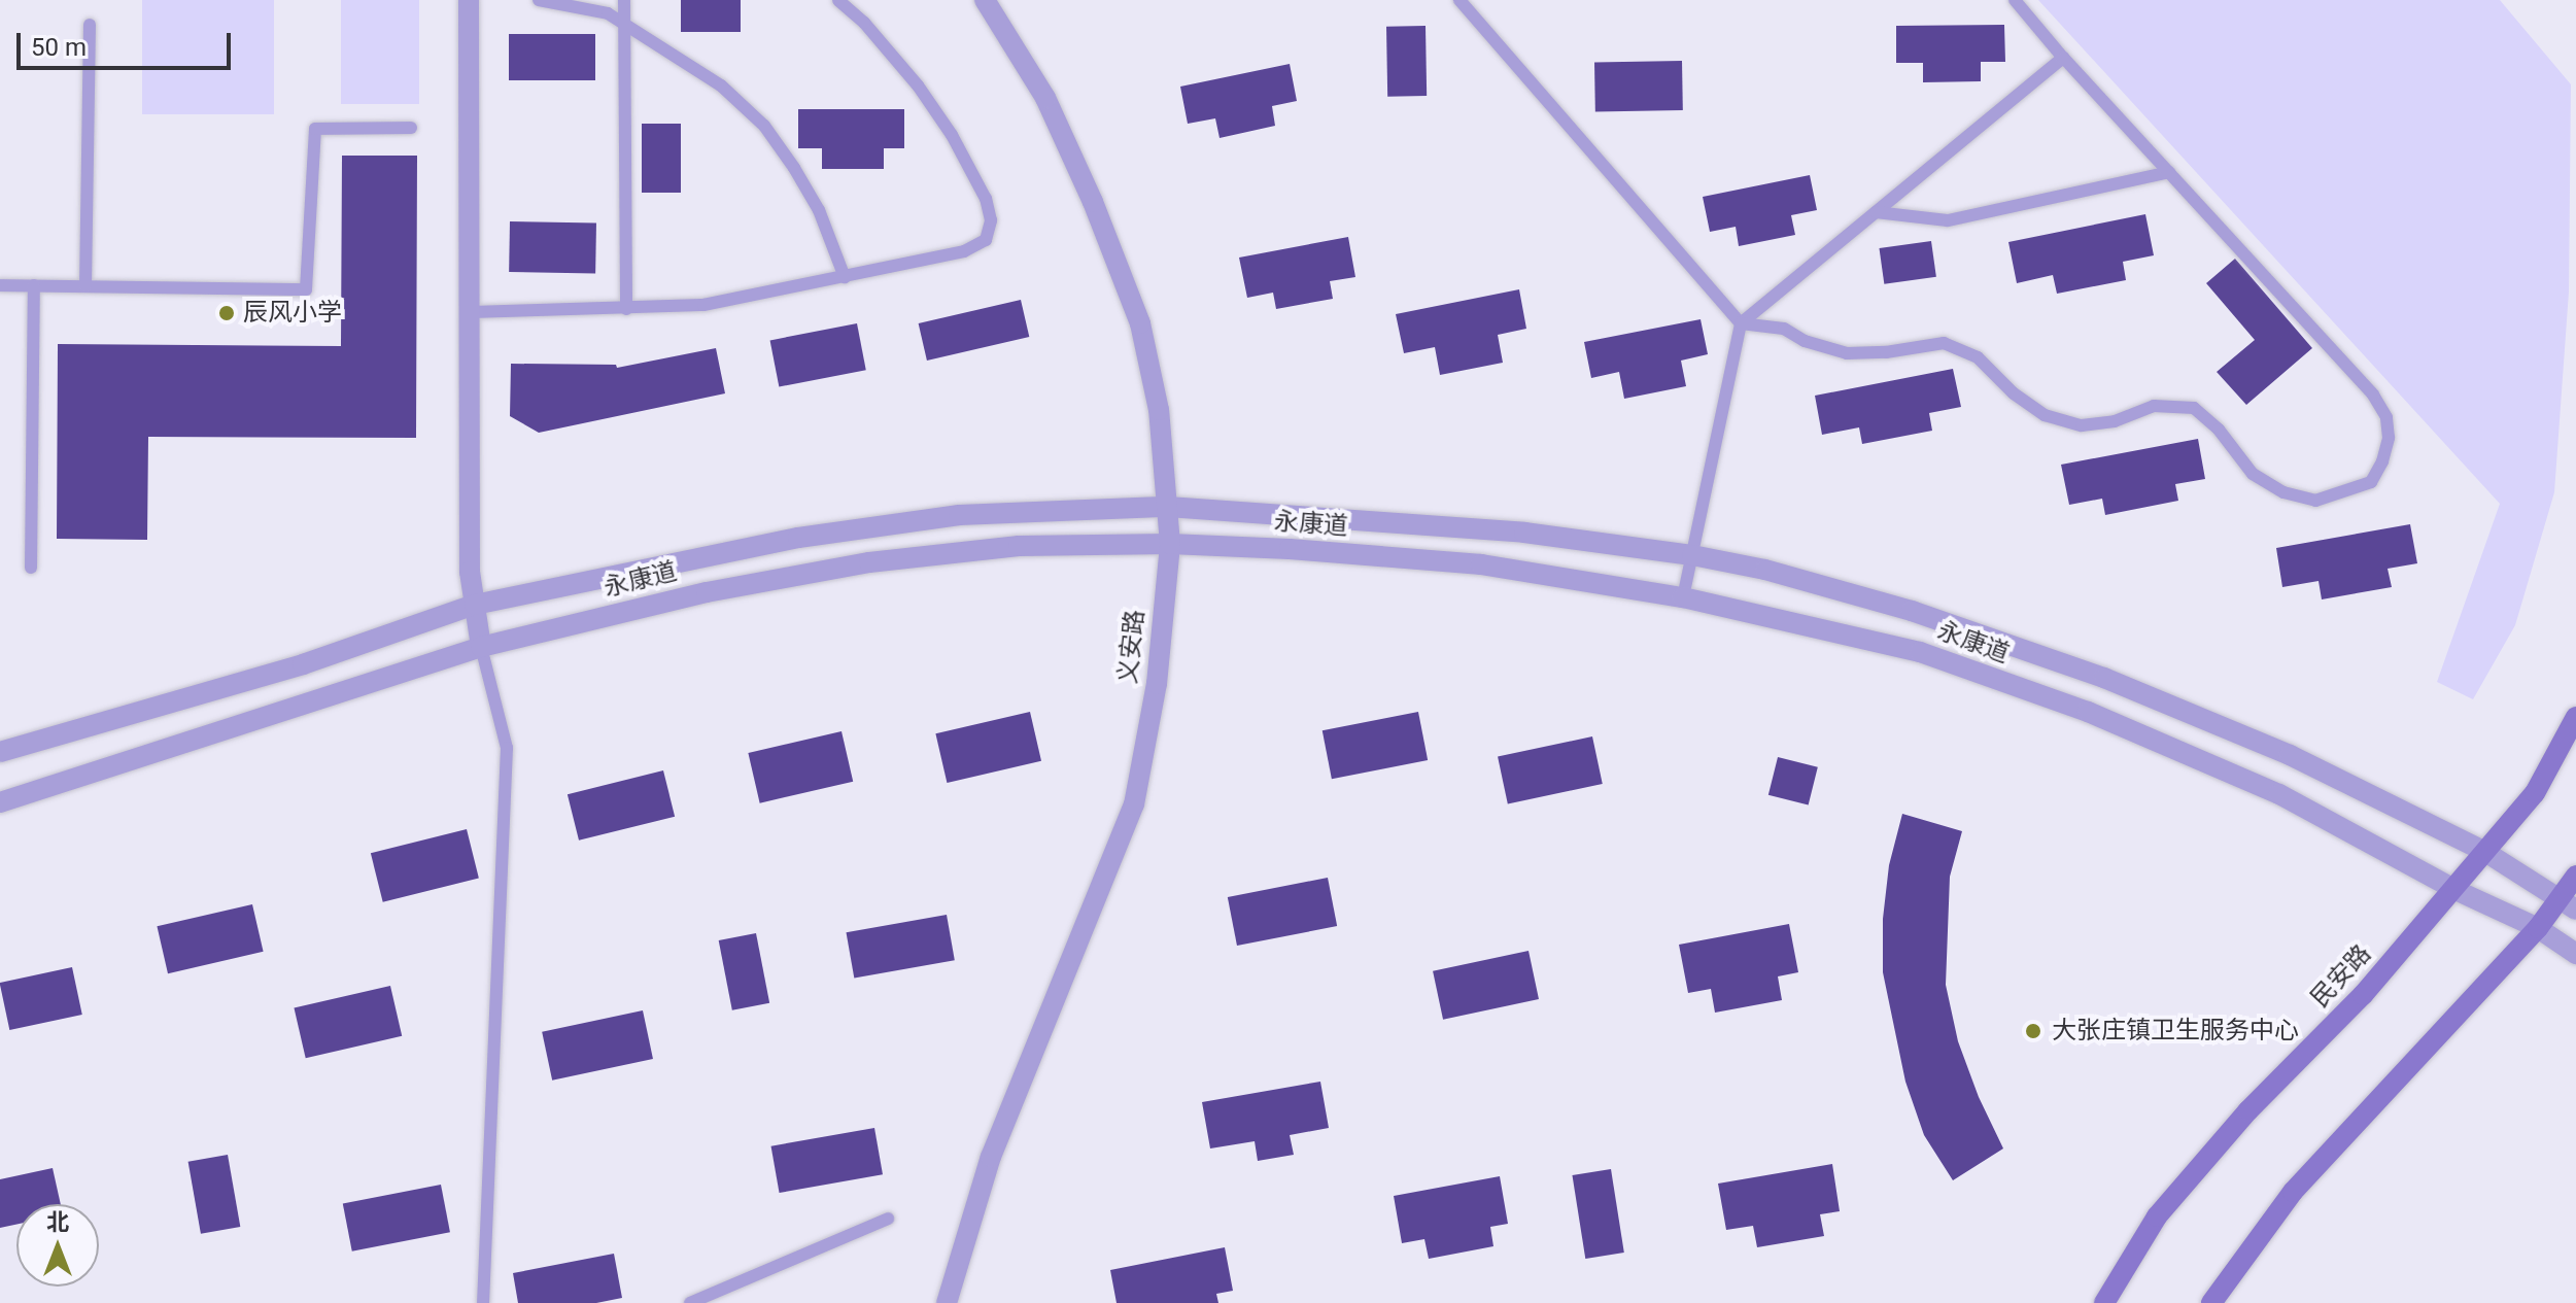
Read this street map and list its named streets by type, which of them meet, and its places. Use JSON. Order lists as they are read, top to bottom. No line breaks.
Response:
{"streets":{"main road":["民安路"],"street":["永康道","义安路"]},"crossings":[["永康道","义安路"],["永康道","民安路"]],"places":["辰风小学","大张庄镇卫生服务中心"],"scale_bar":"50 m","north":"top"}
